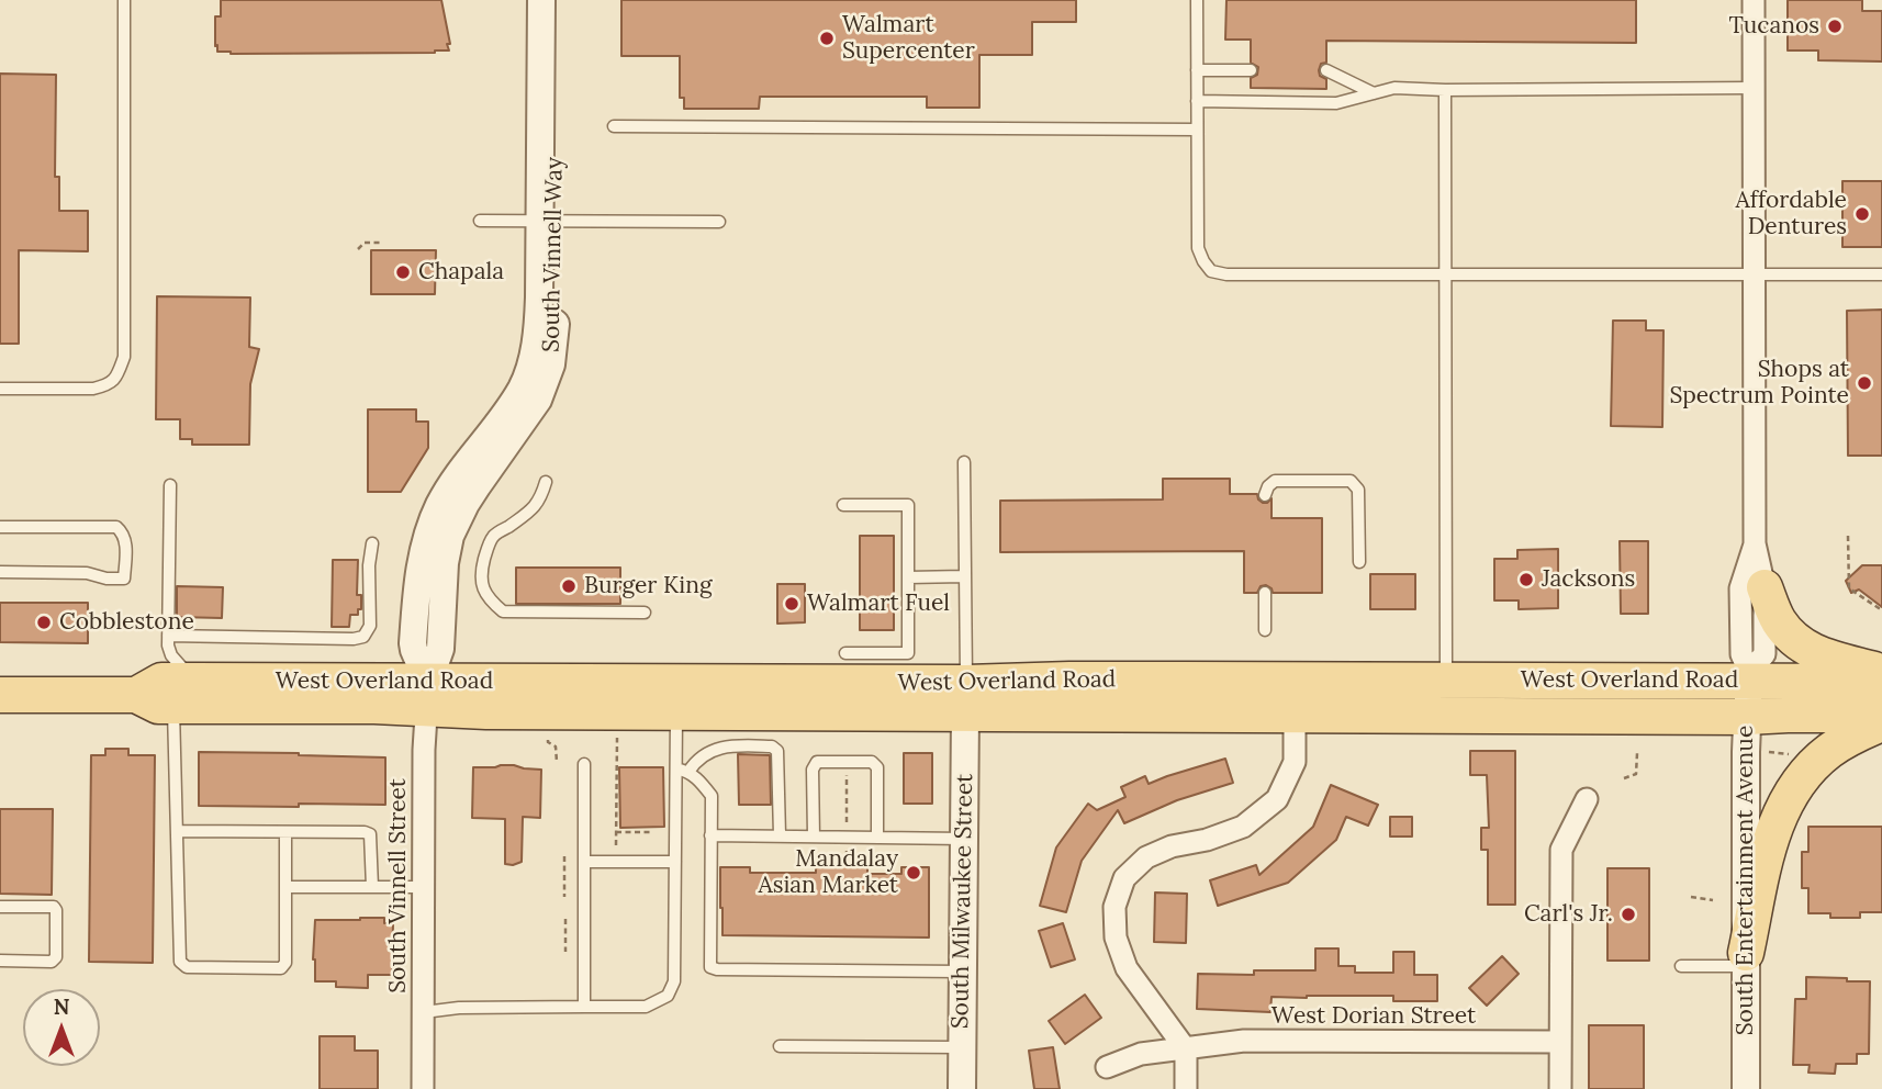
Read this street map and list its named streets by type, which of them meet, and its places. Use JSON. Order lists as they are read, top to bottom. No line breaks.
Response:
{"streets":{"main road":["West Overland Road"],"street":["South Vinnell Way","South Entertainment Avenue","South Vinnell Street","South Milwaukee Street","West Dorian Street"]},"crossings":[["South Vinnell Way","West Overland Road"],["South Vinnell Way","South Vinnell Street"],["West Overland Road","South Entertainment Avenue"],["West Overland Road","South Vinnell Street"],["West Overland Road","South Milwaukee Street"]],"places":["Tucanos","Walmart Supercenter","Affordable Dentures","Chapala","Shops at Spectrum Pointe","Jacksons","Burger King","Walmart Fuel","Cobblestone","Mandalay Asian Market","Carl's Jr."],"north":"top"}
